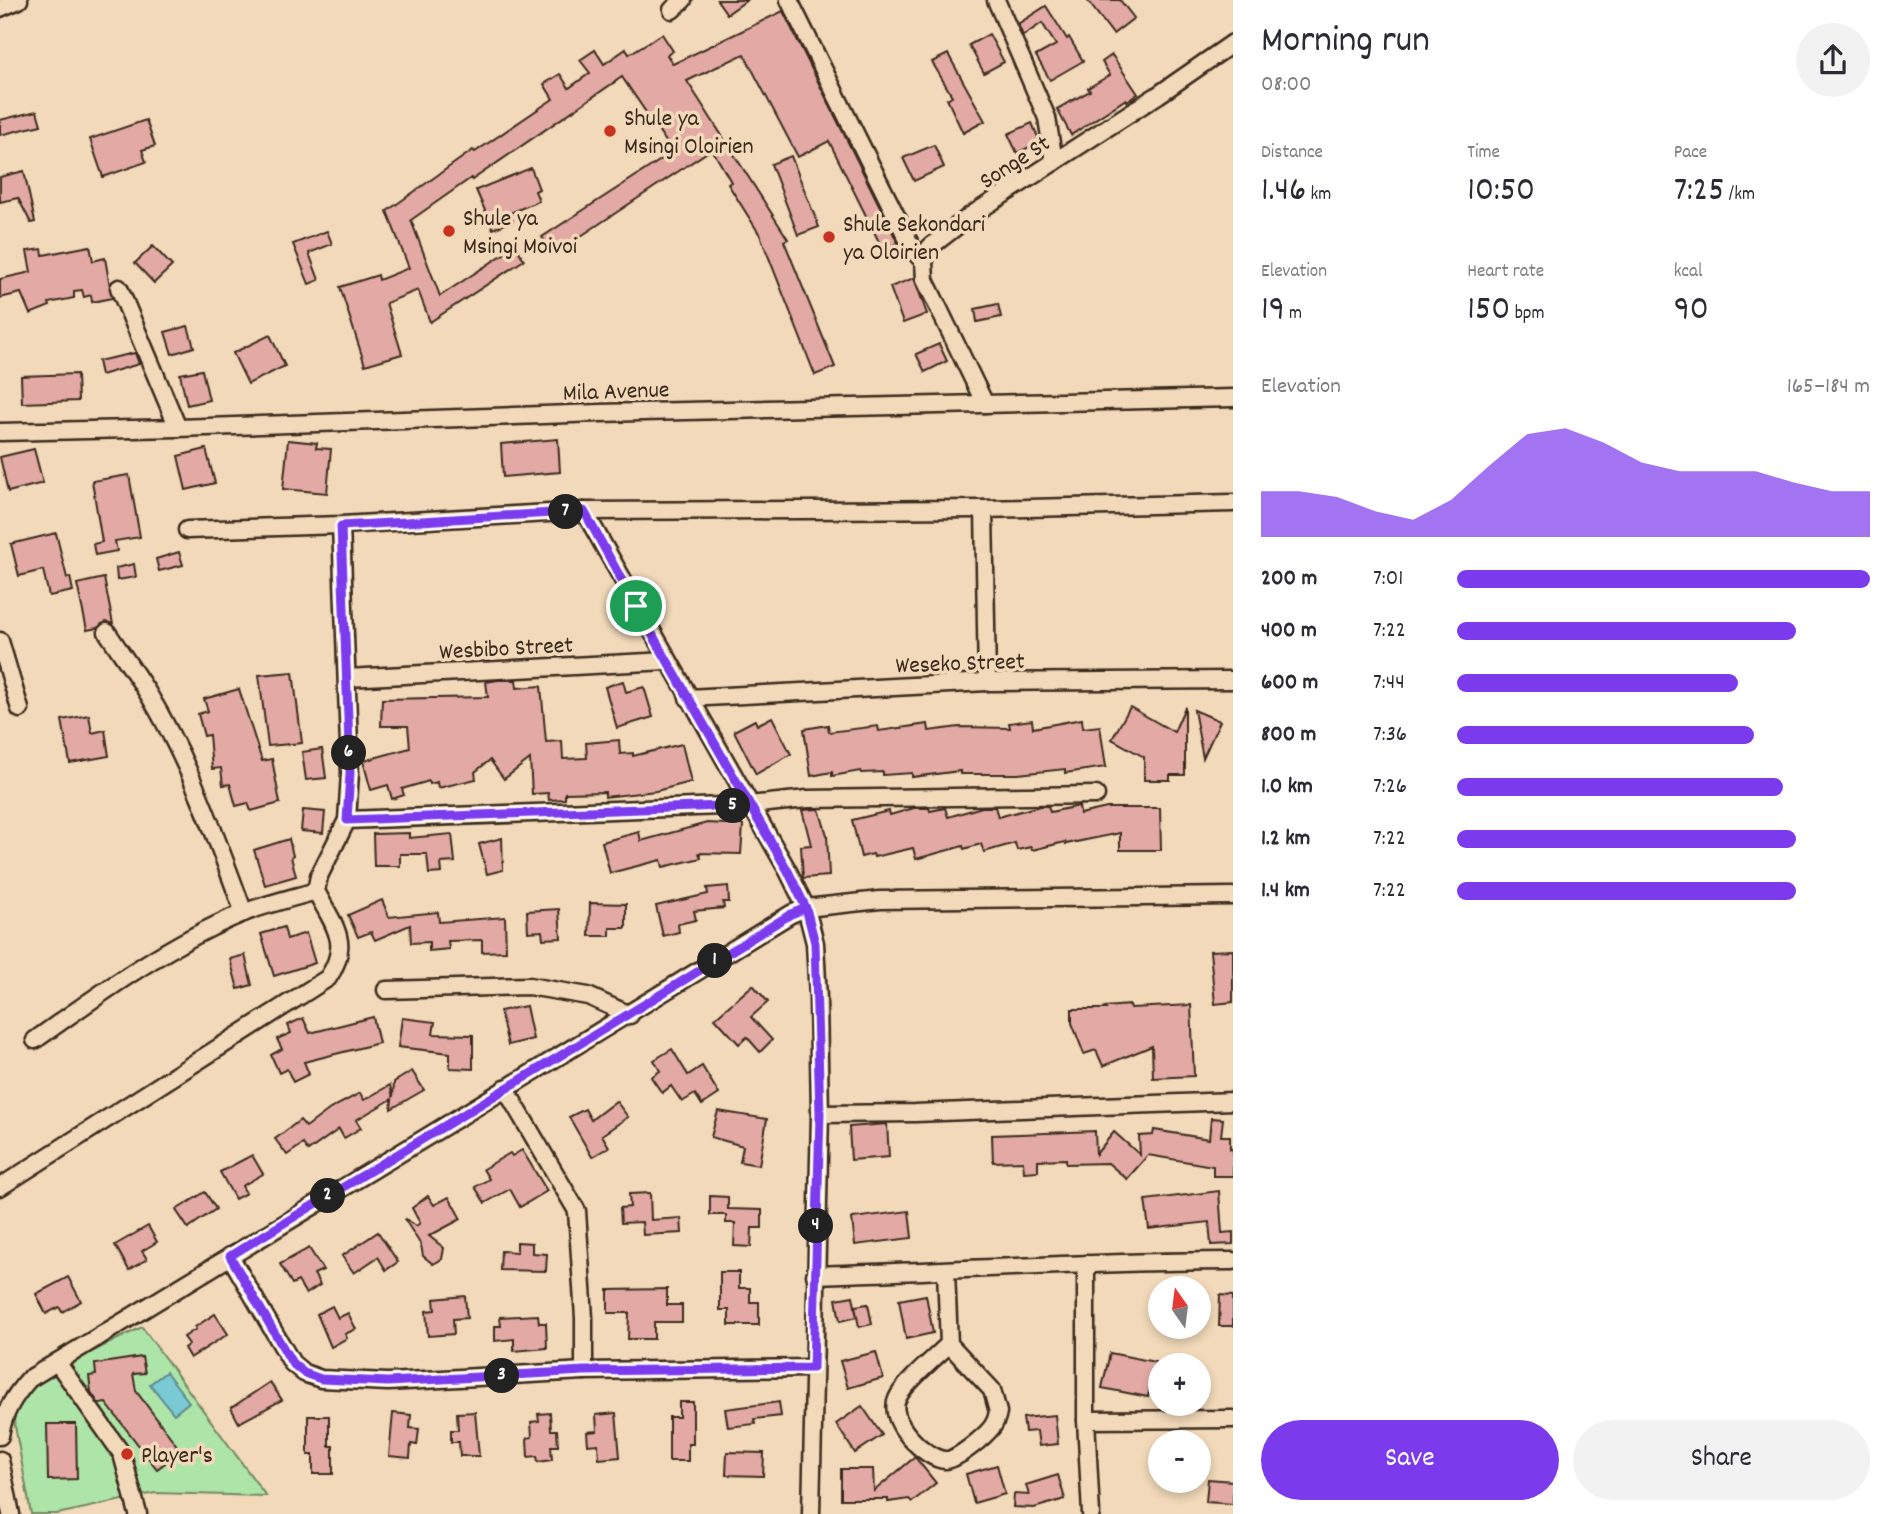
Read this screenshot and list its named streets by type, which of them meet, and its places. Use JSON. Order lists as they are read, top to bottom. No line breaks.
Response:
{"streets":{"street":["Songe St","Mila Avenue","Wesbibo Street","Weseko Street"]},"places":["Shule ya Msingi Oloirien","Shule ya Msingi Moivoi","Shule Sekondari ya Oloirien","Player's"],"north":"top","page":{"heading":["Morning run","08:00"],"stats":[["Distance","1.46 km"],["Time","10:50"],["Pace","7:25 /km"],["Elevation","19 m"],["Heart rate","150 bpm"],["kcal","90"]],"chart":["Elevation","165–184 m"],"pins":["7","6","5","1","2","4","3"],"list":[{"name":"200 m","note":"7:01"},{"name":"400 m","note":"7:22"},{"name":"600 m","note":"7:44"},{"name":"800 m","note":"7:36"},{"name":"1.0 km","note":"7:26"},{"name":"1.2 km","note":"7:22"},{"name":"1.4 km","note":"7:22"}],"map_buttons":["+","−"],"buttons":["Save","Share"]}}
